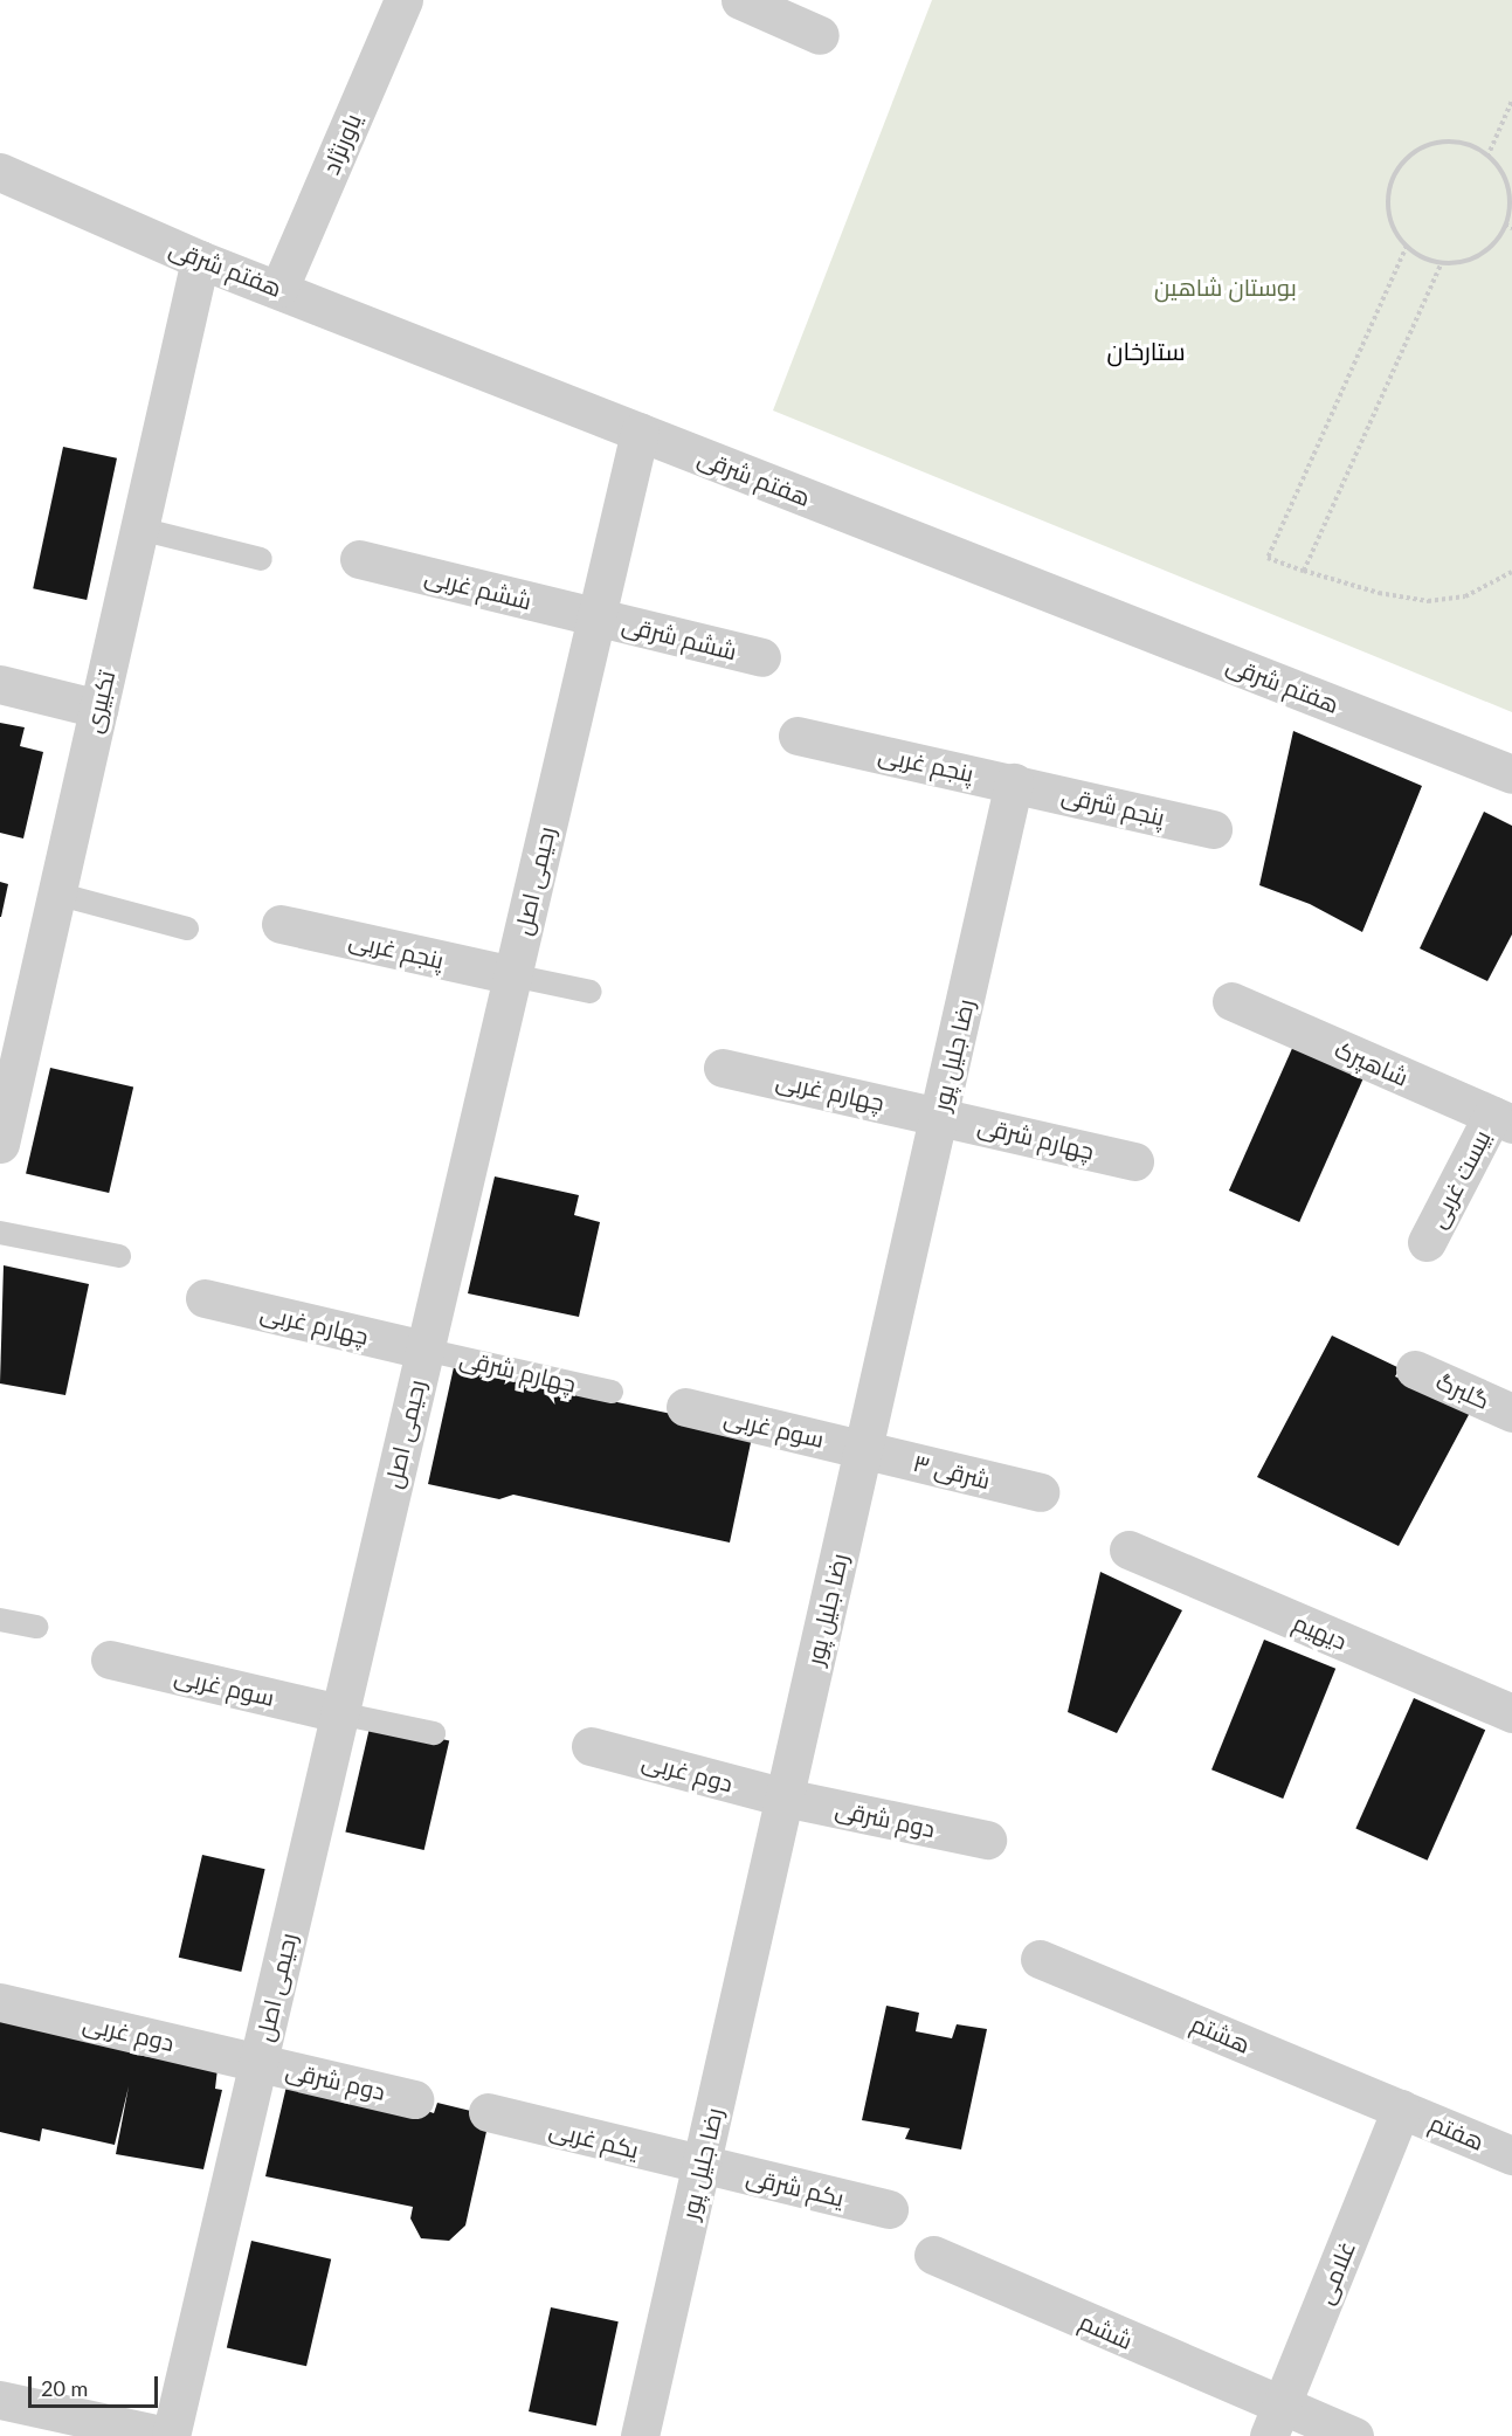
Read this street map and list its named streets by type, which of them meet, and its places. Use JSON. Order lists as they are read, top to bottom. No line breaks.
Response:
{"streets":{"street":["یاورنژاد","هفتم شرقی","ششم غربی","ششم شرقی","تکبیری","پنجم غربی","پنجم شرقی","رحیمی اصل","رضا جلیل پور","شاهپرک","چهارم غربی","چهارم شرقی","بیست غربی","گلبرگ","سوم غربی","۳ شرقی","دیهیم","دوم غربی","دوم شرقی","هشتم","هفتم","یکم غربی","یکم شرقی","غلامی","ششم"]},"crossings":[["یاورنژاد","هفتم شرقی"],["هفتم شرقی","تکبیری"],["هفتم شرقی","رحیمی اصل"],["ششم غربی","ششم شرقی"],["ششم غربی","رحیمی اصل"],["ششم شرقی","رحیمی اصل"],["پنجم غربی","پنجم شرقی"],["پنجم غربی","رحیمی اصل"],["پنجم غربی","رضا جلیل پور"],["پنجم شرقی","رضا جلیل پور"],["رحیمی اصل","چهارم غربی"],["رحیمی اصل","چهارم شرقی"],["رحیمی اصل","سوم غربی"],["رحیمی اصل","دوم غربی"],["رحیمی اصل","دوم شرقی"],["رضا جلیل پور","چهارم غربی"],["رضا جلیل پور","چهارم شرقی"],["رضا جلیل پور","سوم غربی"],["رضا جلیل پور","۳ شرقی"],["رضا جلیل پور","دوم غربی"],["رضا جلیل پور","دوم شرقی"],["رضا جلیل پور","یکم غربی"],["رضا جلیل پور","یکم شرقی"],["شاهپرک","بیست غربی"],["چهارم غربی","چهارم شرقی"],["سوم غربی","۳ شرقی"],["دوم غربی","دوم شرقی"],["هشتم","هفتم"],["هشتم","غلامی"],["هفتم","غلامی"],["یکم غربی","یکم شرقی"],["غلامی","ششم"]],"districts":["ستارخان"],"parks":["بوستان شاهین"],"scale_bar":"20 m"}
